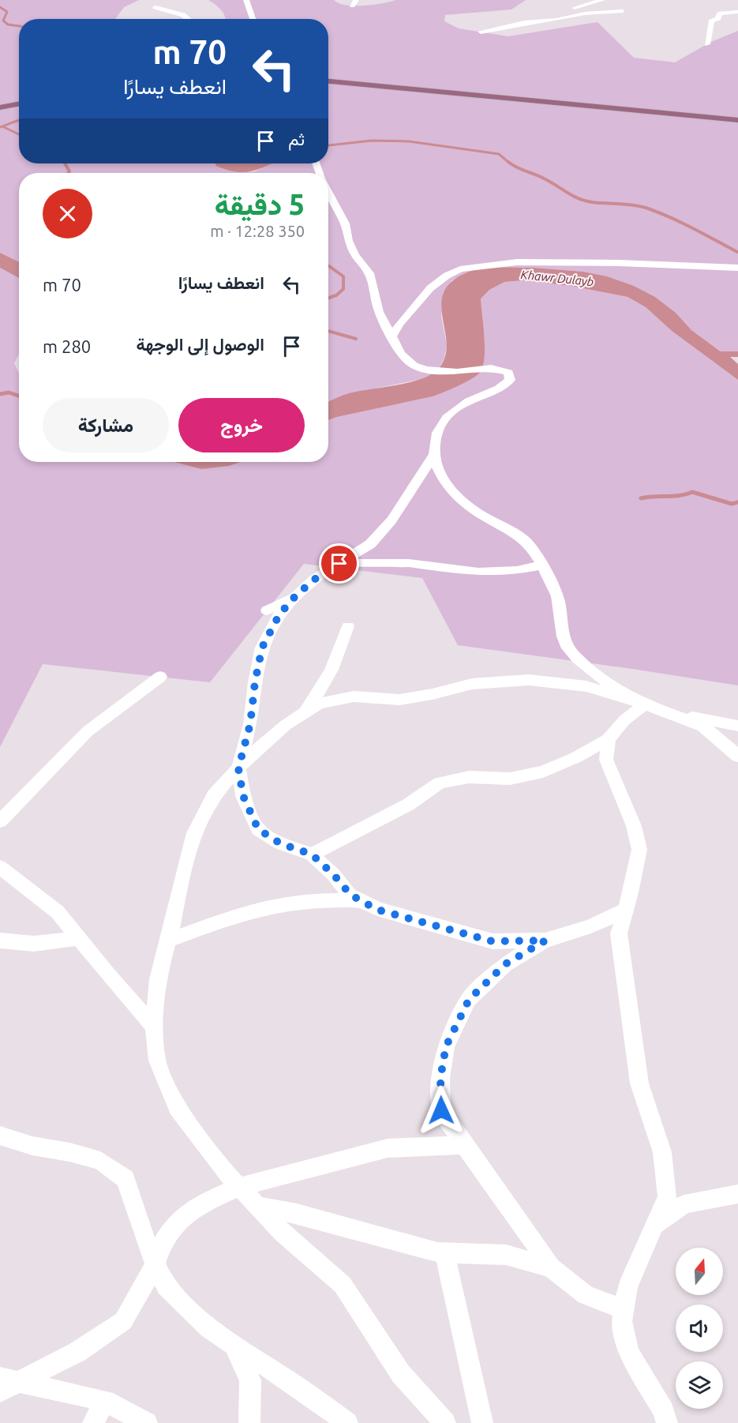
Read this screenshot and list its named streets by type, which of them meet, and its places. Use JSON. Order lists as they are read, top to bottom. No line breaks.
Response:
{"water":["Khawr Dulayb"],"north":"top","page":{"turn":["70 m","انعطف يسارًا"],"then":"ثم","heading":["5 دقيقة","350 m · 12:28"],"list":[{"name":"انعطف يسارًا","value":"70 m"},{"name":"الوصول إلى الوجهة","value":"280 m"}],"buttons":["خروج","مشاركة"]}}
